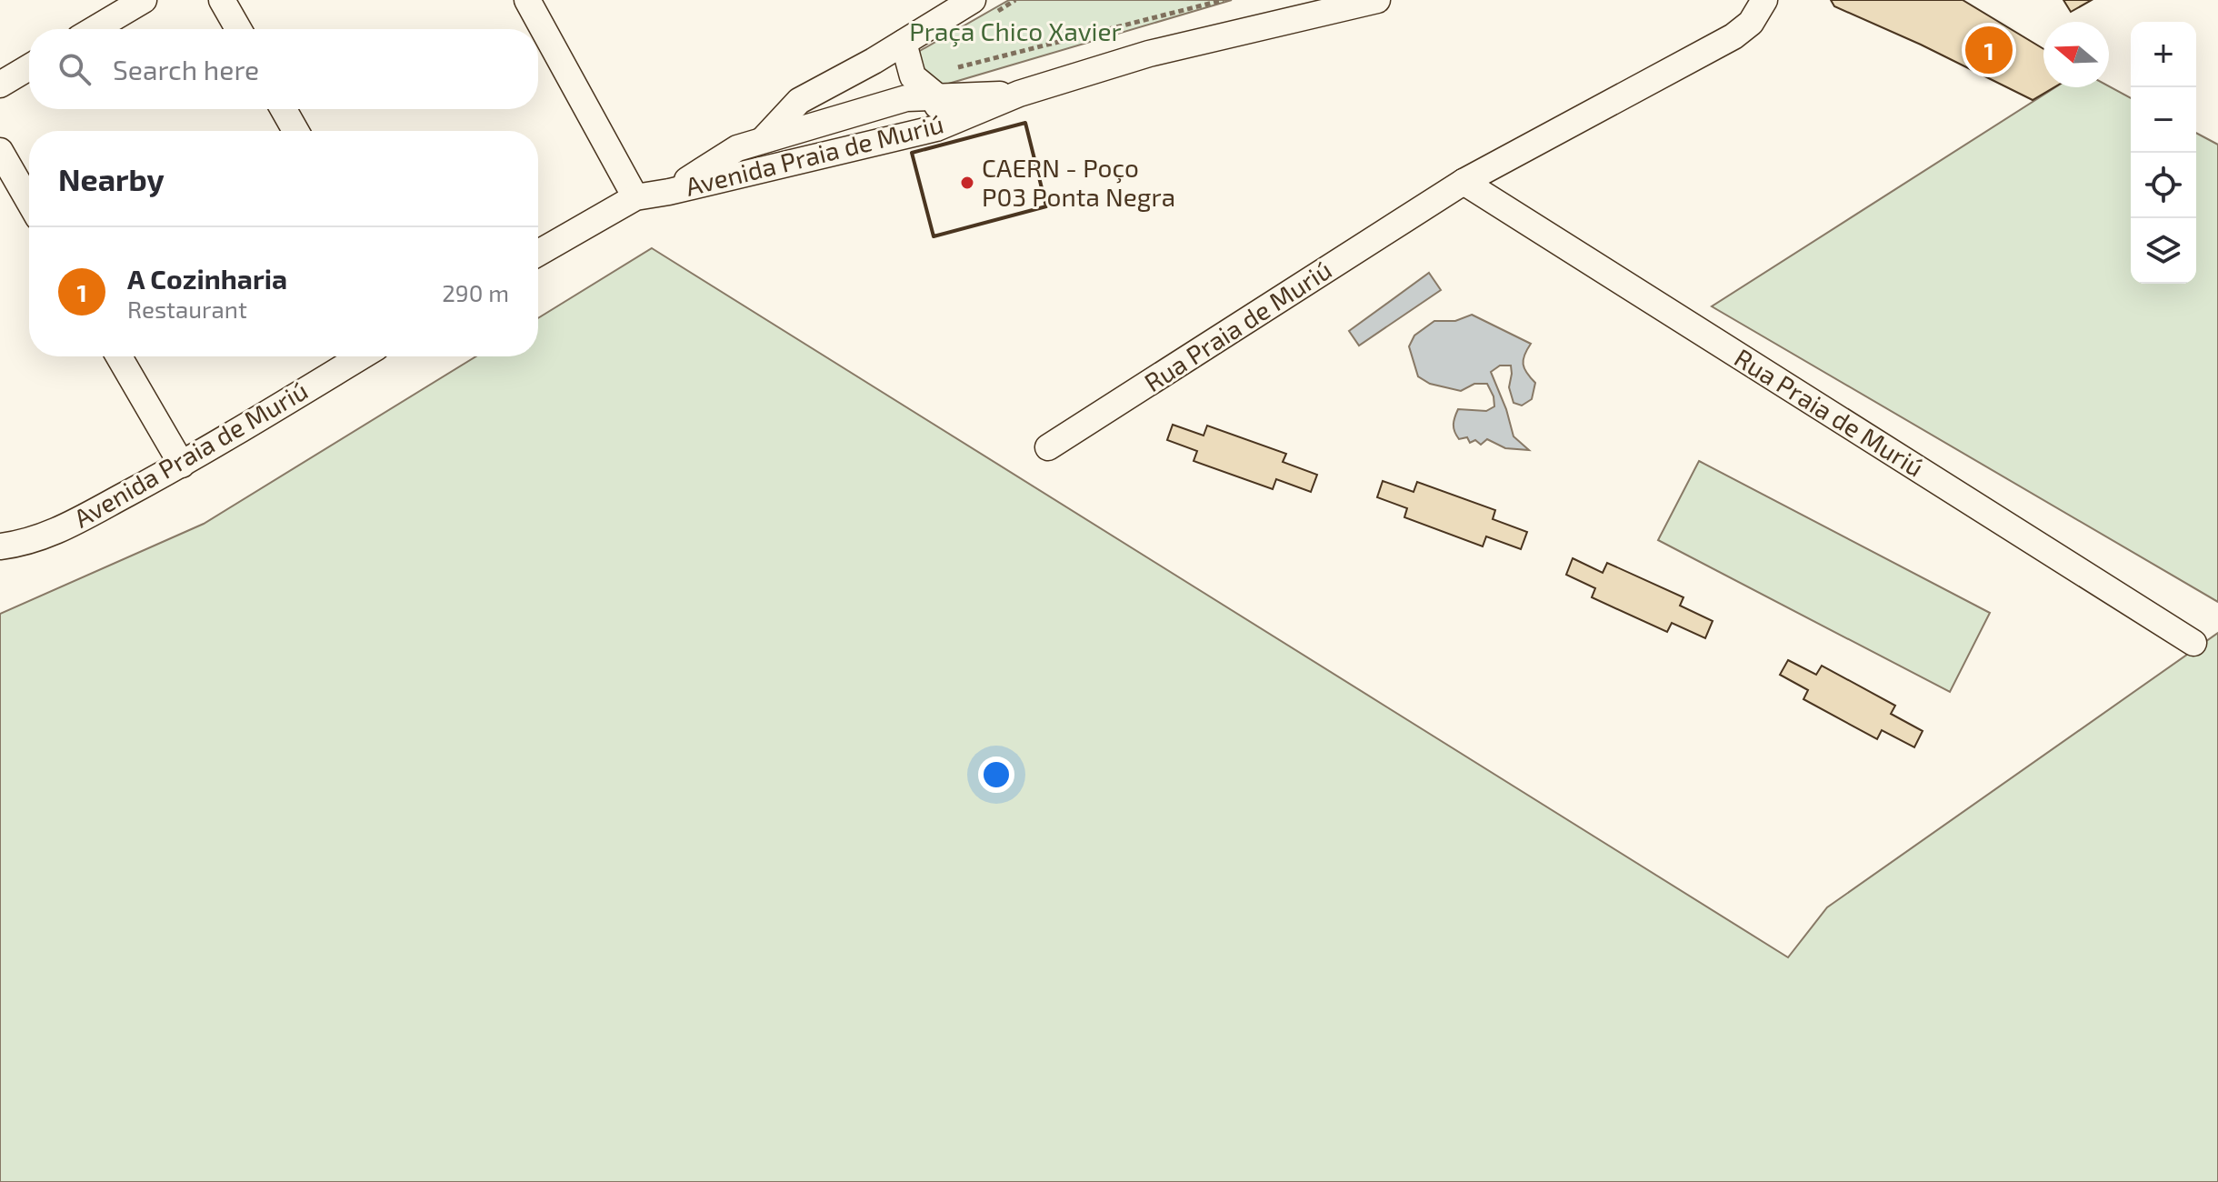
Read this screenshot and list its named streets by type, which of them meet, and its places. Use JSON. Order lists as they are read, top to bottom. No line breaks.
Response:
{"streets":{"street":["Avenida Praia de Muriú","Rua Praia de Muriú"]},"parks":["Praça Chico Xavier"],"places":["CAERN - Poço P03 Ponta Negra"],"north":"left","page":{"map_buttons":["+","−"],"pins":"1","search":"Search here","heading":"Nearby","list":[{"mark":"1","name":"A Cozinharia","note":"Restaurant","value":"290 m"}]}}
